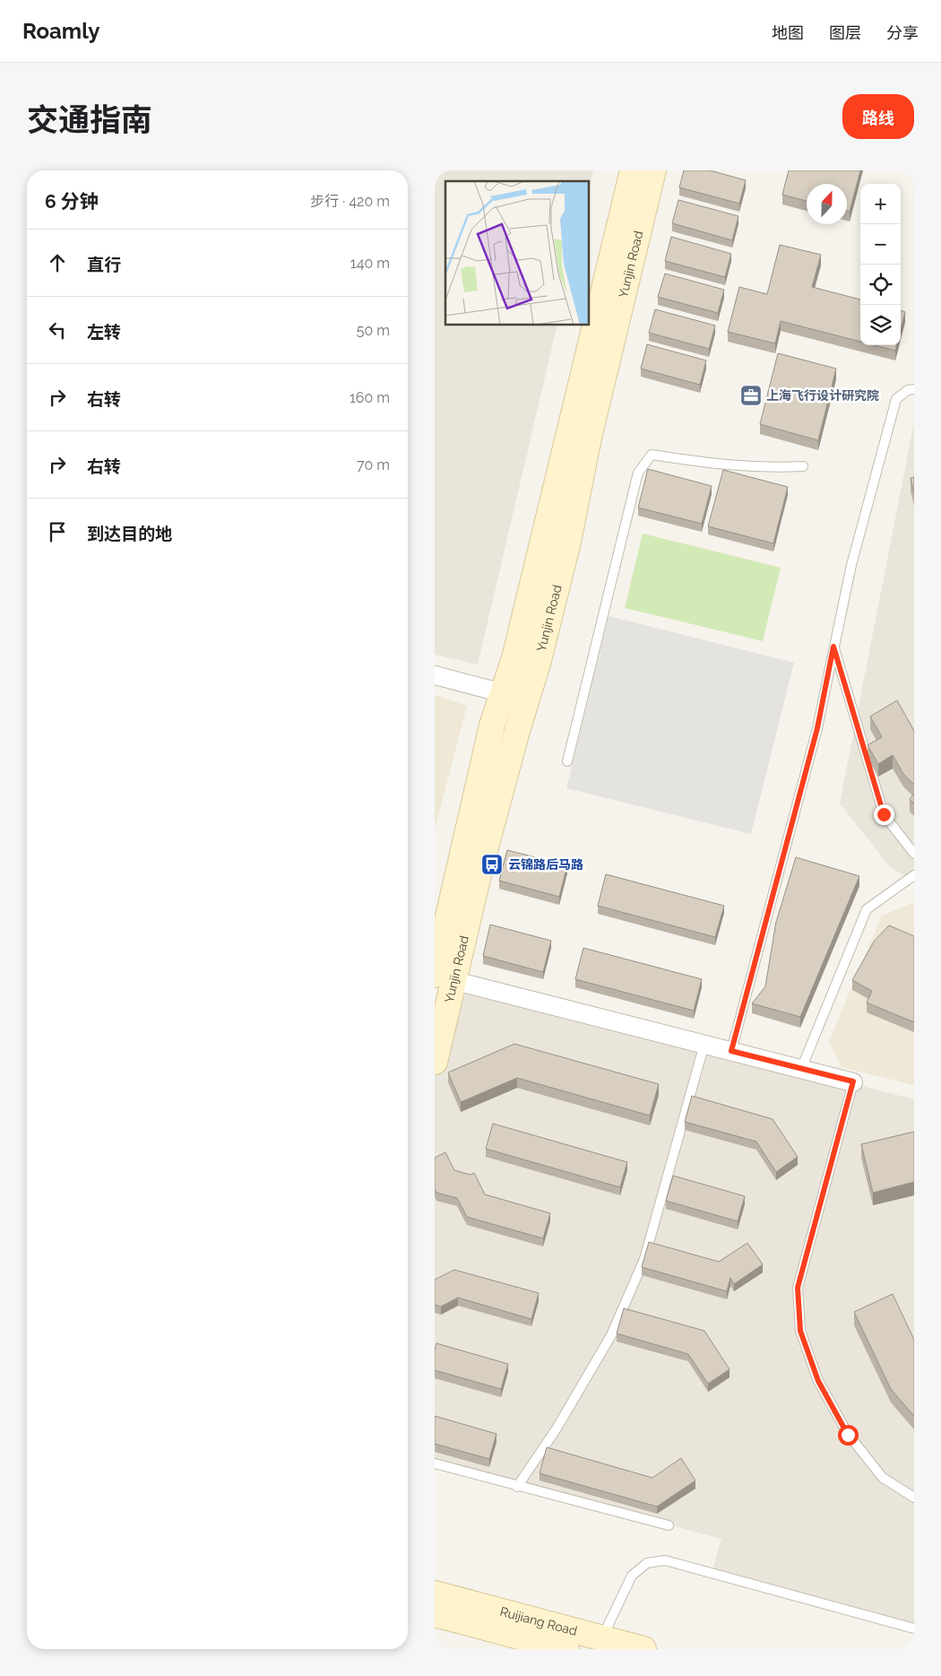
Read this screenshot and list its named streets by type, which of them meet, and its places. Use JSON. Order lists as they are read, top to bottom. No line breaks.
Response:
{"streets":{"main road":["Yunjin Road","Ruijiang Road"]},"places":{"office":["上海飞行设计研究院"],"bus stop":["云锦路后马路"]},"north":"top","page":{"header":"Roamly","nav":["地图","图层","分享"],"title":"交通指南","buttons":"路线","heading":["6 分钟","步行 · 420 m"],"map_buttons":["+","−"],"list":[["直行","140 m"],["左转","50 m"],["右转","160 m"],["右转","70 m"],"到达目的地"]}}
